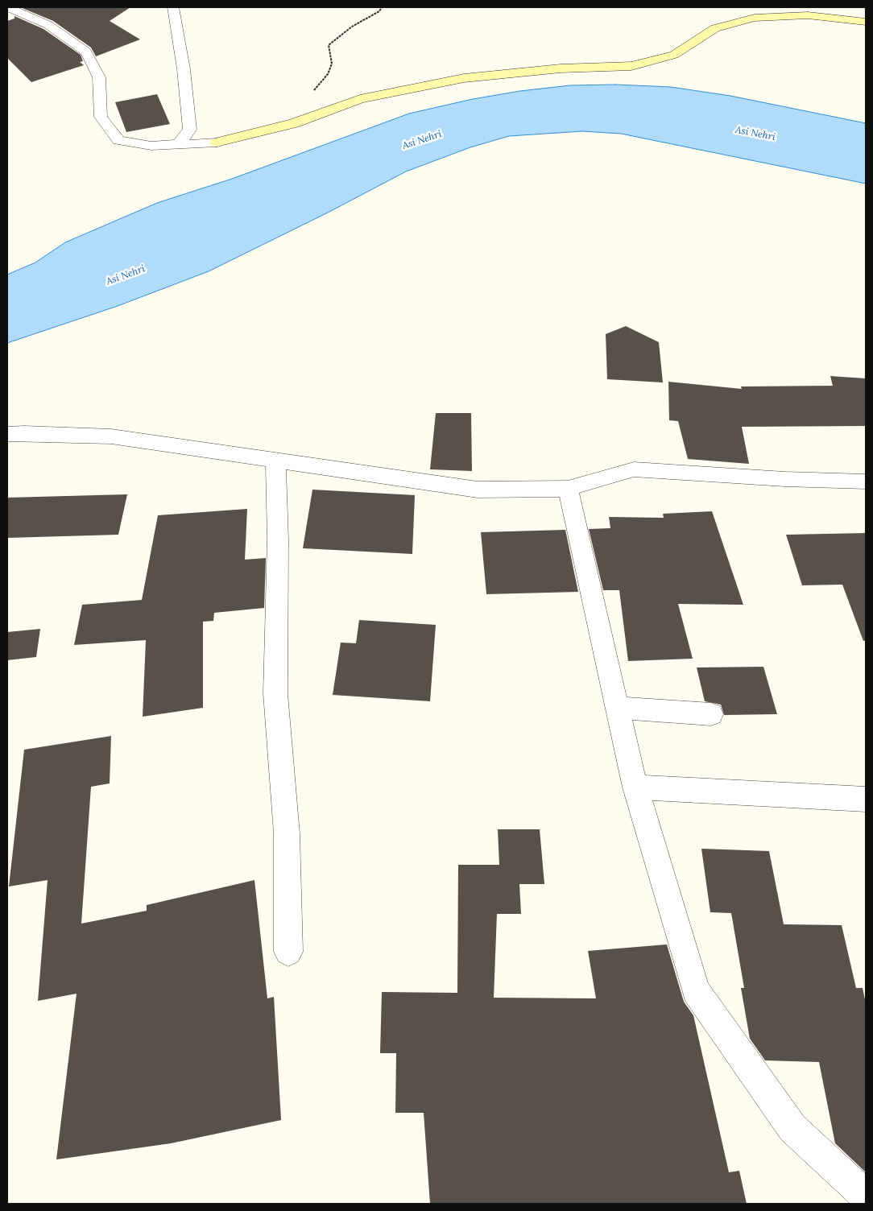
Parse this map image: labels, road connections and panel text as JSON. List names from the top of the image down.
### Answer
{
  "water": ["Asi Nehri"]
}
